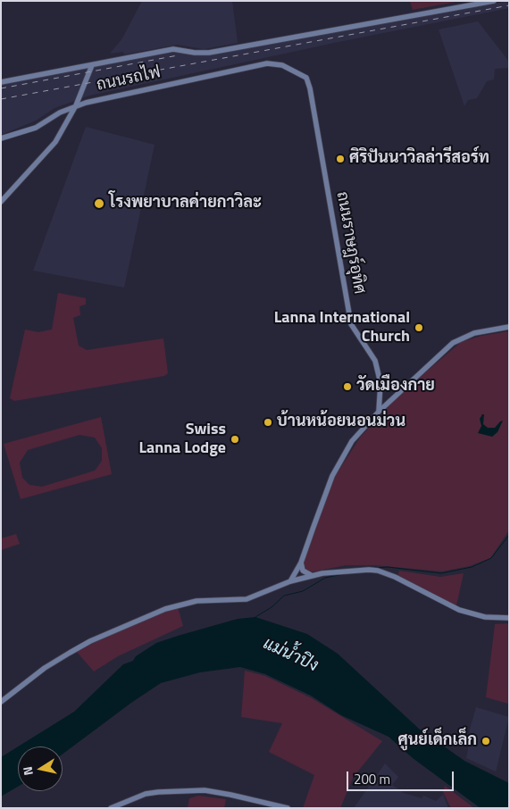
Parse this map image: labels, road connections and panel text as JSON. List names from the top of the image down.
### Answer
{
  "streets": {
    "street": ["ถนนรถไฟ", "ถนนราษฎร์อุทิศ"]
  },
  "crossings": [
    ["ถนนรถไฟ", "ถนนราษฎร์อุทิศ"]
  ],
  "water": ["แม่น้ำปิง"],
  "places": [
    "ศิริปันนาวิลล่ารีสอร์ท",
    "โรงพยาบาลค่ายกาวิละ",
    "Lanna International Church",
    "วัดเมืองกาย",
    "บ้านหน้อยนอนม่วน",
    "Swiss Lanna Lodge",
    "ศูนย์เด็กเล็ก"
  ],
  "scale_bar": "200 m",
  "north": "left"
}
